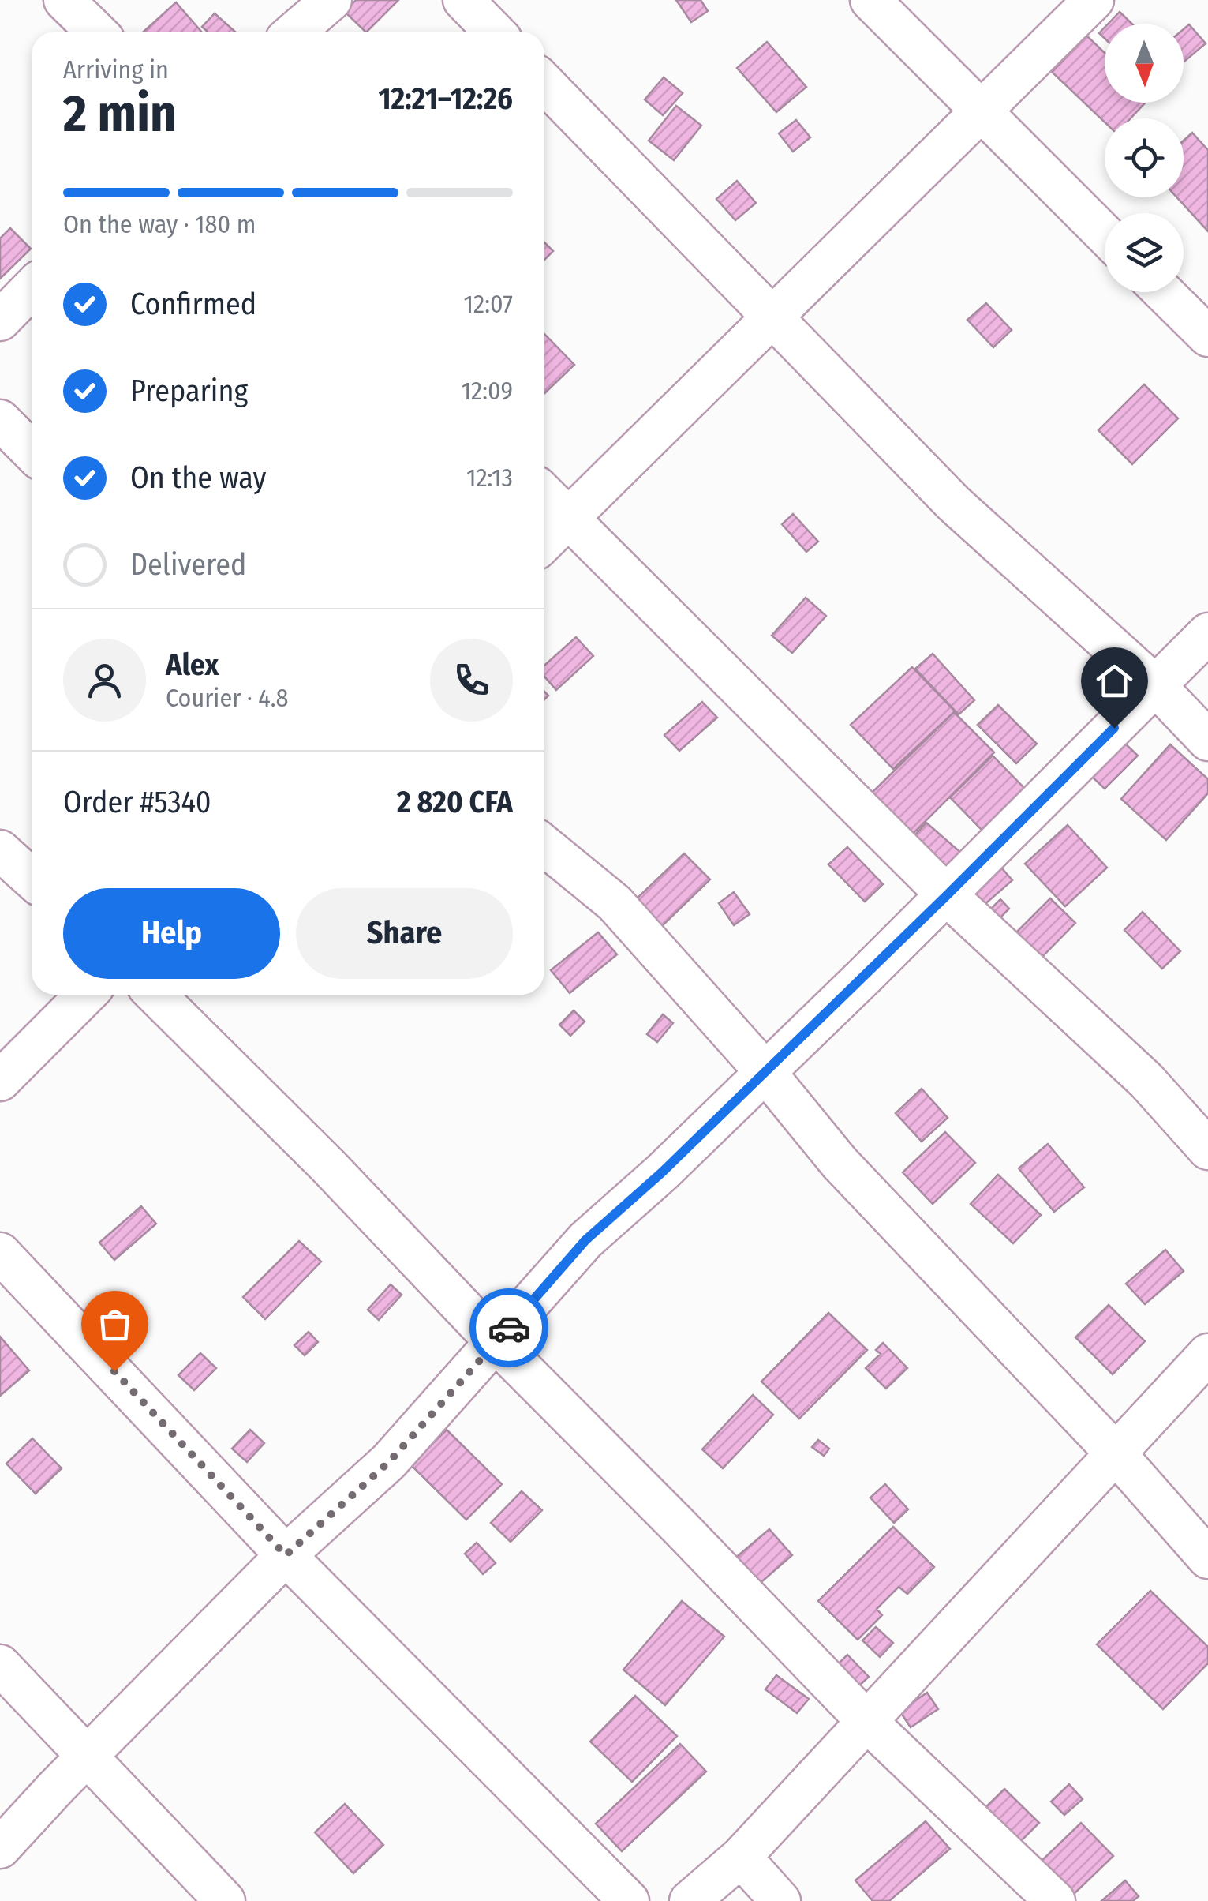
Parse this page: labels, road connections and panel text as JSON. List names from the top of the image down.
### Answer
{
  "north": "bottom",
  "page": {
    "heading": ["2 min", "Arriving in", "12:21–12:26"],
    "panel": [
      "Alex",
      "Courier · 4.8",
      "Order #5340",
      "2 820 CFA"
    ],
    "bar": "On the way · 180 m",
    "list": [
      ["Confirmed", "12:07"],
      ["Preparing", "12:09"],
      ["On the way", "12:13"],
      "Delivered"
    ],
    "buttons": ["Help", "Share"]
  }
}
